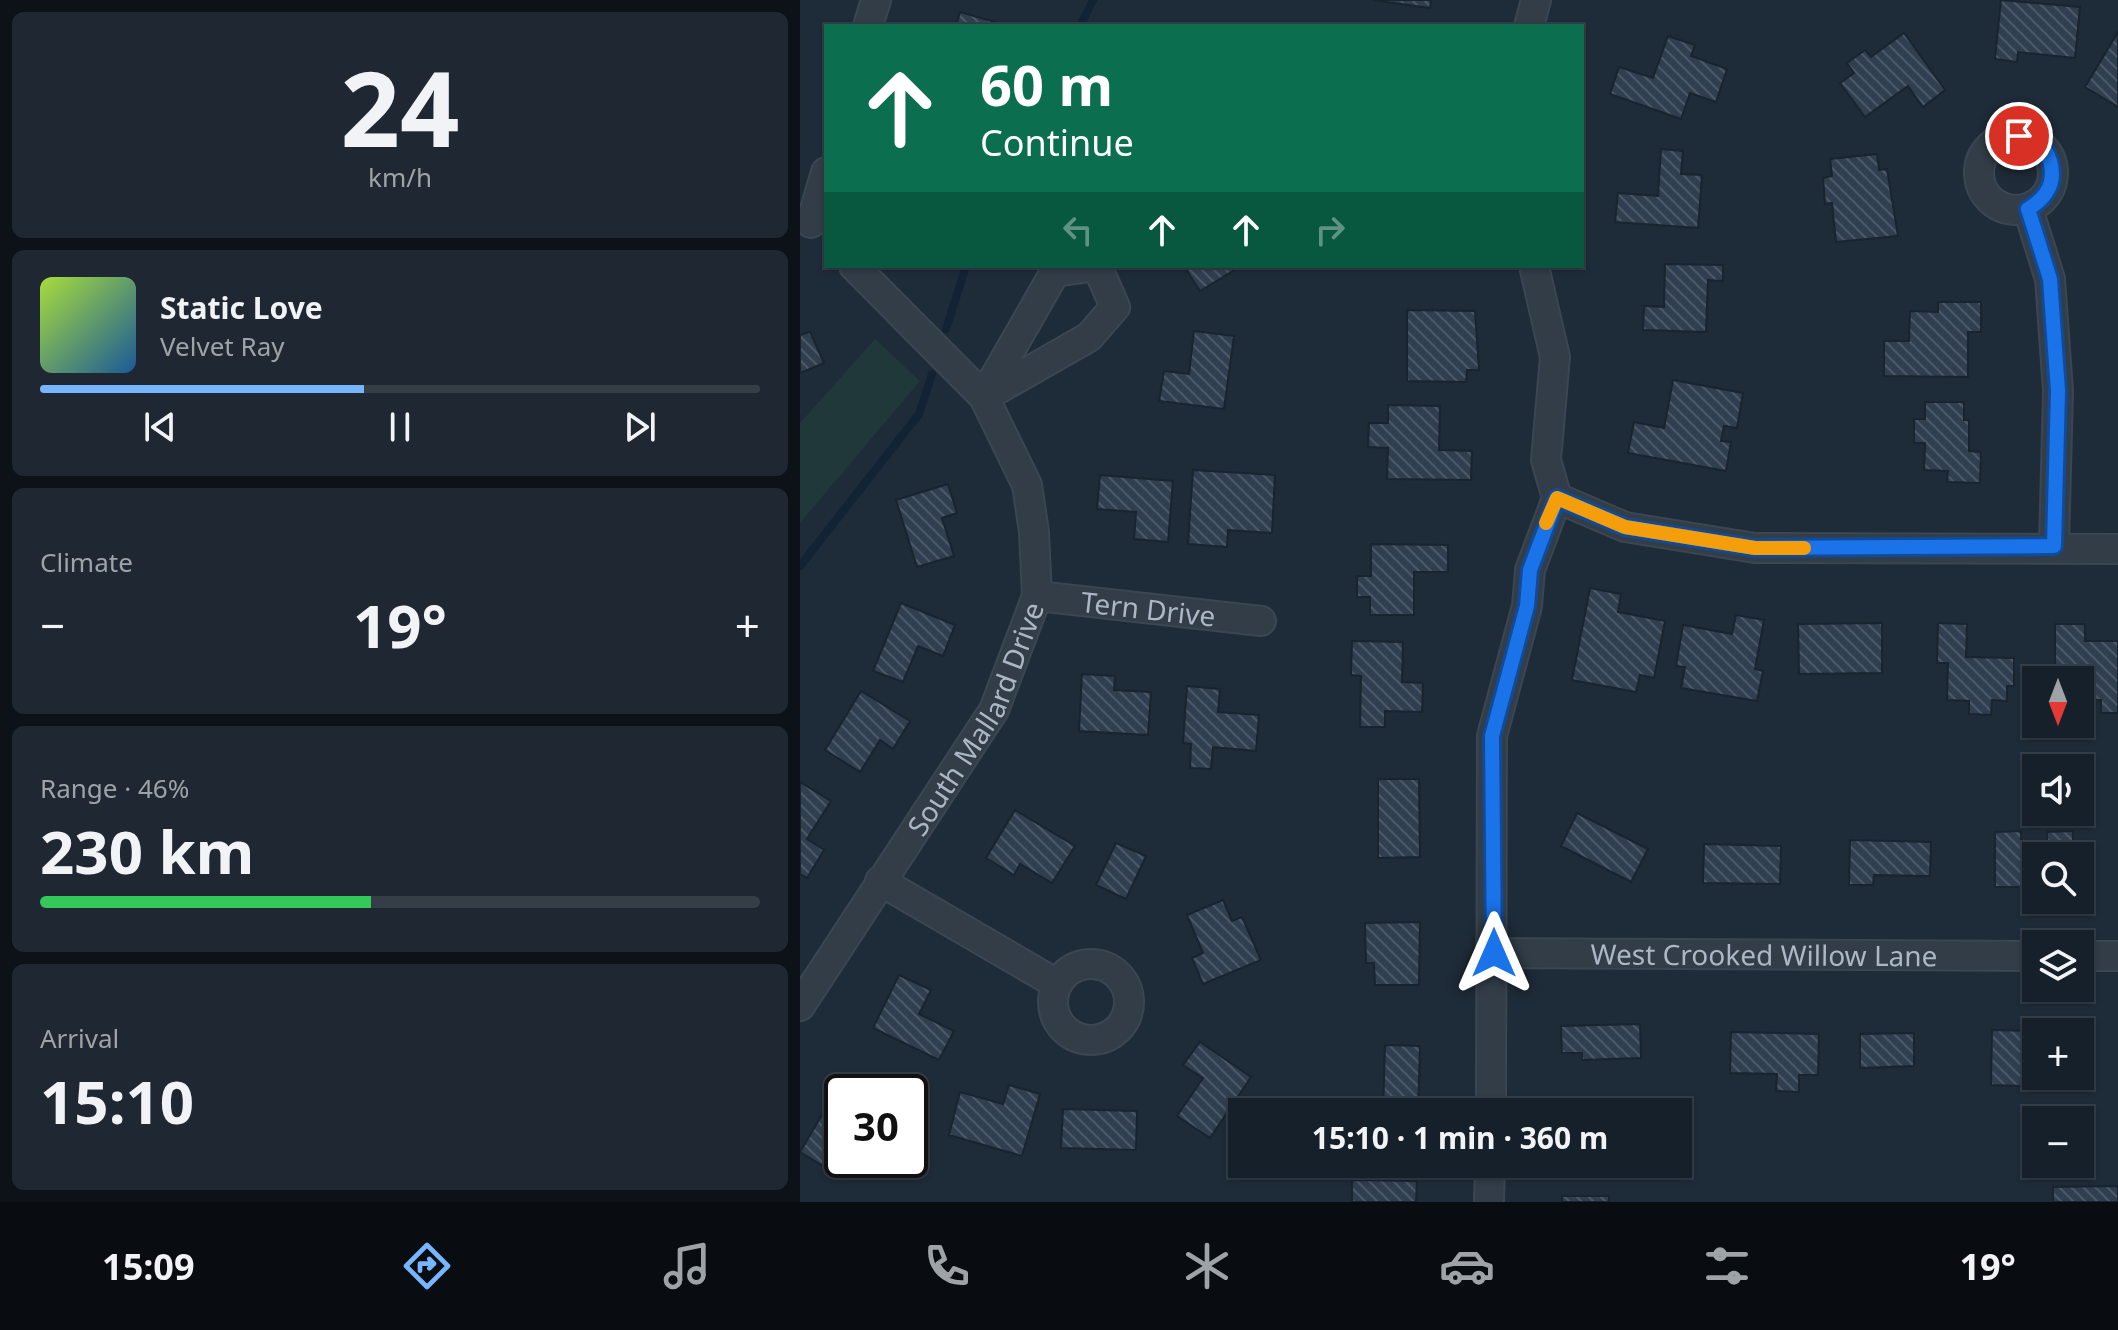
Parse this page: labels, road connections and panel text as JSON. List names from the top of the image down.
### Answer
{
  "streets": {
    "street": ["Tern Drive", "South Mallard Drive", "West Crooked Willow Lane"]
  },
  "crossings": [
    ["Tern Drive", "South Mallard Drive"]
  ],
  "north": "bottom",
  "page": {
    "tile": [
      ["24", "km/h"],
      "Climate",
      ["Range · 46%", "230 km"],
      ["Arrival", "15:10"]
    ],
    "turn": ["60 m", "Continue"],
    "song": ["Static Love", "Velvet Ray"],
    "heat": ["−", "19°", "+"],
    "map_buttons": ["+", "−"],
    "limit": "30",
    "trip": "15:10 · 1 min · 360 m",
    "tabs": ["15:09", "19°"]
  }
}
